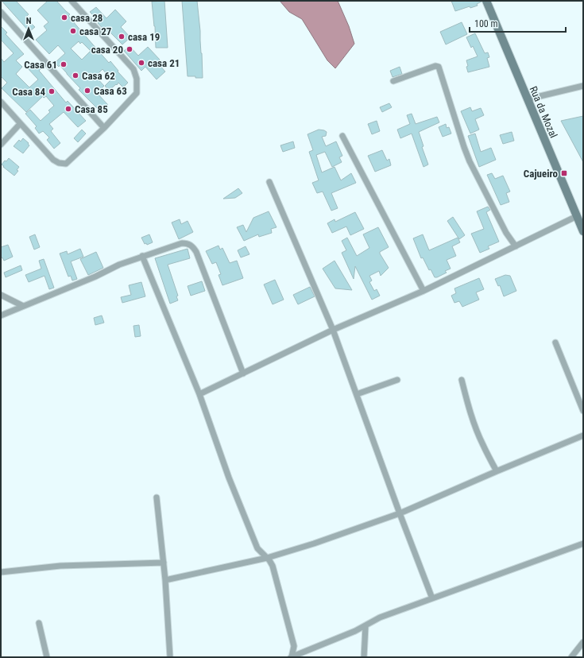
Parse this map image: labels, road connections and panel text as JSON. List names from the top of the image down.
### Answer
{
  "streets": {
    "main road": ["Rua da Mozal"]
  },
  "places": {
    "other": [
      "casa 28",
      "casa 27",
      "casa 19",
      "casa 20",
      "casa 21",
      "Casa 61",
      "Casa 62",
      "Casa 63",
      "Casa 84",
      "Casa 85"
    ],
    "transit": ["Cajueiro"]
  },
  "scale_bar": "100 m",
  "north": "top"
}
